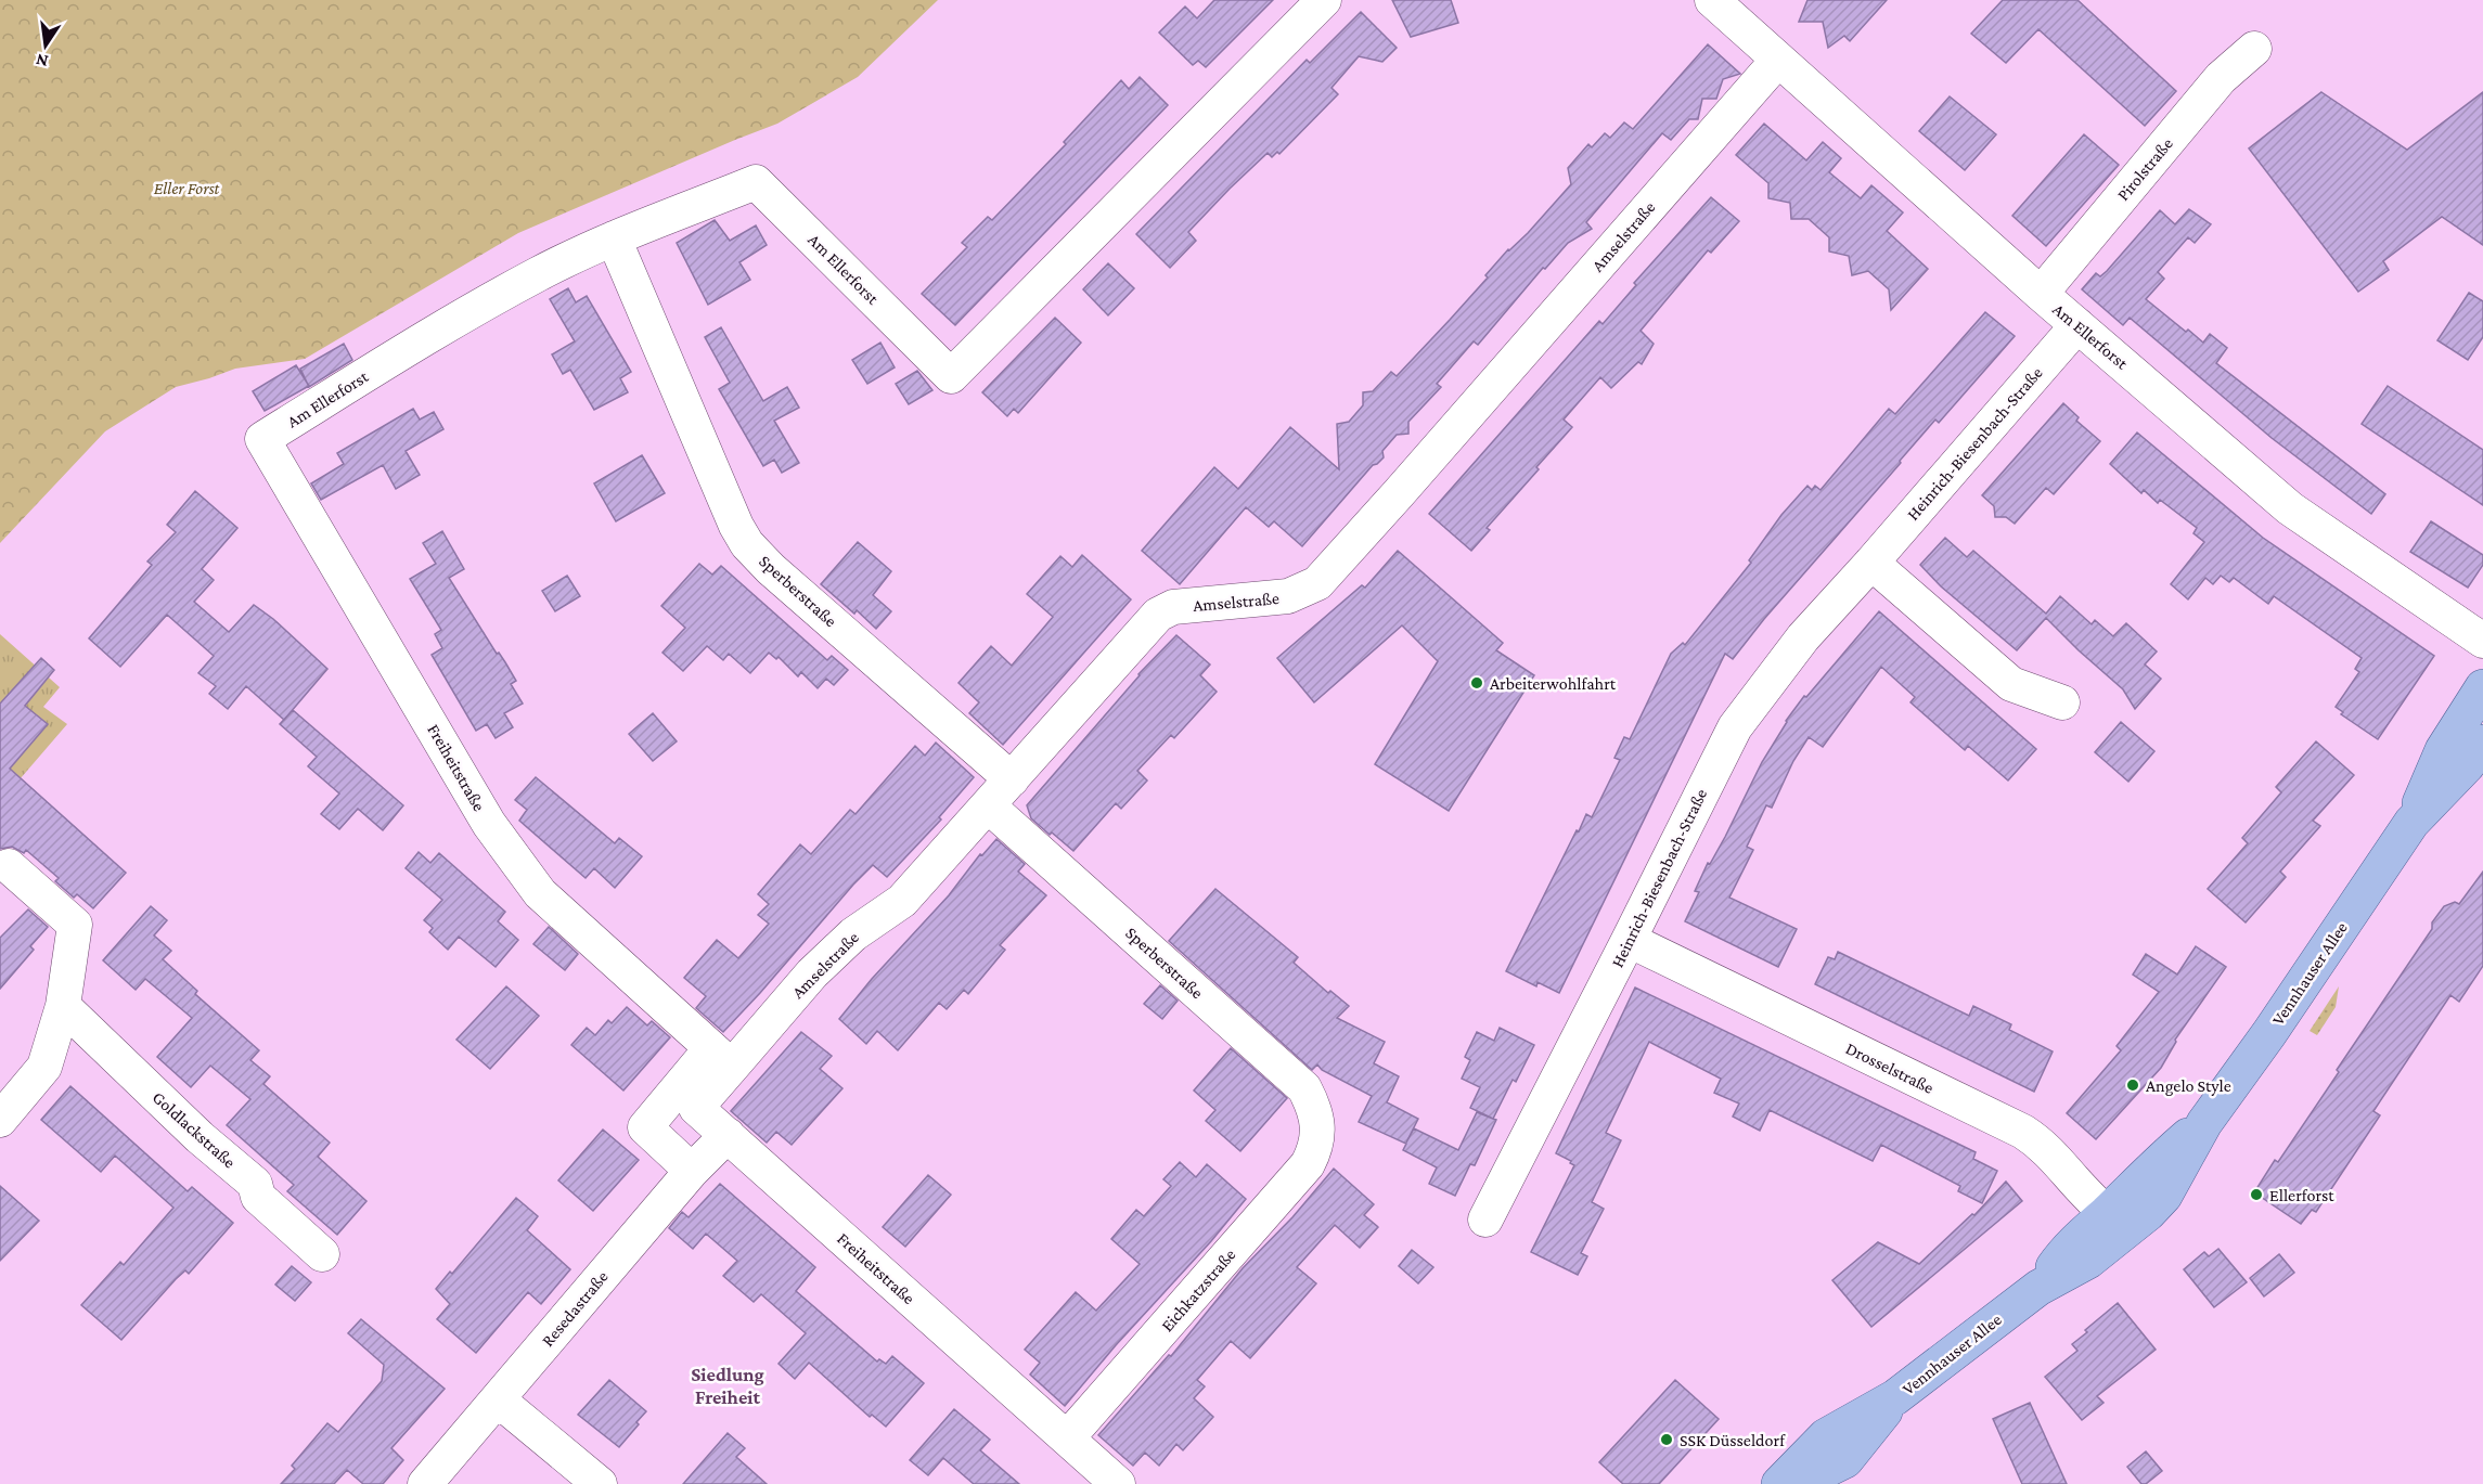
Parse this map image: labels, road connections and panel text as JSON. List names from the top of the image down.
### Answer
{
  "streets": {
    "main road": ["Vennhauser Allee"],
    "street": [
      "Pirolstraße",
      "Amselstraße",
      "Am Ellerforst",
      "Heinrich-Biesenbach-Straße",
      "Sperberstraße",
      "Freiheitstraße",
      "Drosselstraße",
      "Goldlackstraße",
      "Eichkatzstraße",
      "Resedastraße"
    ]
  },
  "crossings": [
    ["Pirolstraße", "Am Ellerforst"],
    ["Amselstraße", "Am Ellerforst"],
    ["Amselstraße", "Sperberstraße"],
    ["Amselstraße", "Freiheitstraße"],
    ["Am Ellerforst", "Heinrich-Biesenbach-Straße"],
    ["Am Ellerforst", "Sperberstraße"],
    ["Am Ellerforst", "Freiheitstraße"],
    ["Heinrich-Biesenbach-Straße", "Drosselstraße"],
    ["Sperberstraße", "Eichkatzstraße"],
    ["Freiheitstraße", "Eichkatzstraße"],
    ["Freiheitstraße", "Resedastraße"],
    ["Vennhauser Allee", "Drosselstraße"]
  ],
  "districts": ["Siedlung Freiheit"],
  "parks": ["Eller Forst"],
  "places": [
    "Arbeiterwohlfahrt",
    "Angelo Style",
    "Ellerforst",
    "SSK Düsseldorf"
  ],
  "north": "bottom"
}
